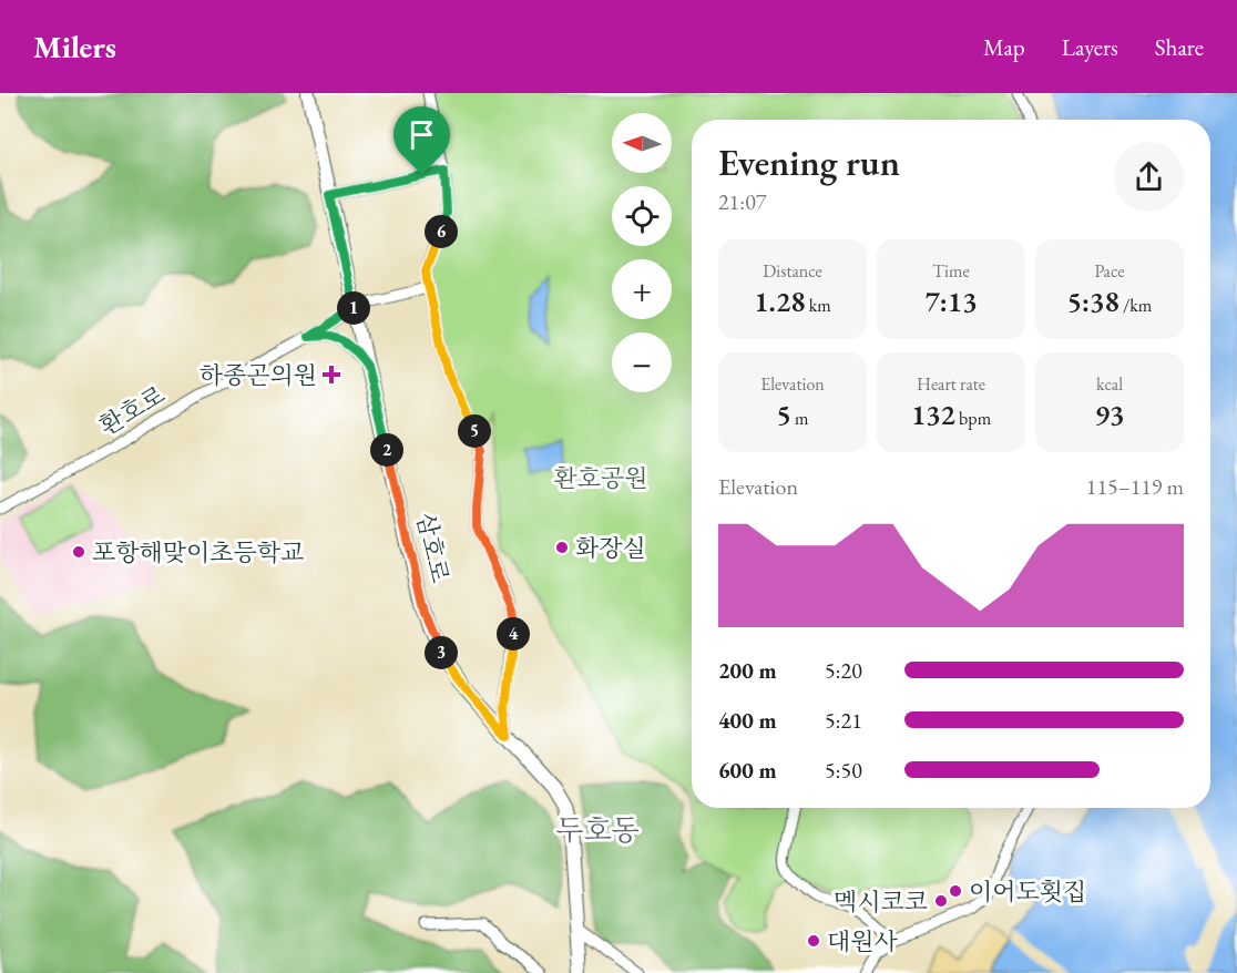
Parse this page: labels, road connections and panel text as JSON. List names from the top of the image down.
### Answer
{
  "streets": {
    "main road": ["삼호로"],
    "street": ["환호로"]
  },
  "crossings": [
    ["환호로", "삼호로"]
  ],
  "districts": ["두호동"],
  "parks": ["환호공원"],
  "places": {
    "health": ["하종곤의원"],
    "other": [
      "화장실",
      "포항해맞이초등학교",
      "이어도횟집",
      "멕시코코",
      "대원사"
    ]
  },
  "north": "left",
  "page": {
    "header": "Milers",
    "nav": ["Map", "Layers", "Share"],
    "map_buttons": ["+", "−"],
    "heading": ["Evening run", "21:07"],
    "pins": [
      "6",
      "1",
      "5",
      "2",
      "4",
      "3"
    ],
    "stats": [
      ["Distance", "1.28 km"],
      ["Time", "7:13"],
      ["Pace", "5:38 /km"],
      ["Elevation", "5 m"],
      ["Heart rate", "132 bpm"],
      ["kcal", "93"]
    ],
    "chart": ["Elevation", "115–119 m"],
    "list": [
      {
        "name": "200 m",
        "note": "5:20"
      },
      {
        "name": "400 m",
        "note": "5:21"
      },
      {
        "name": "600 m",
        "note": "5:50"
      }
    ]
  }
}
